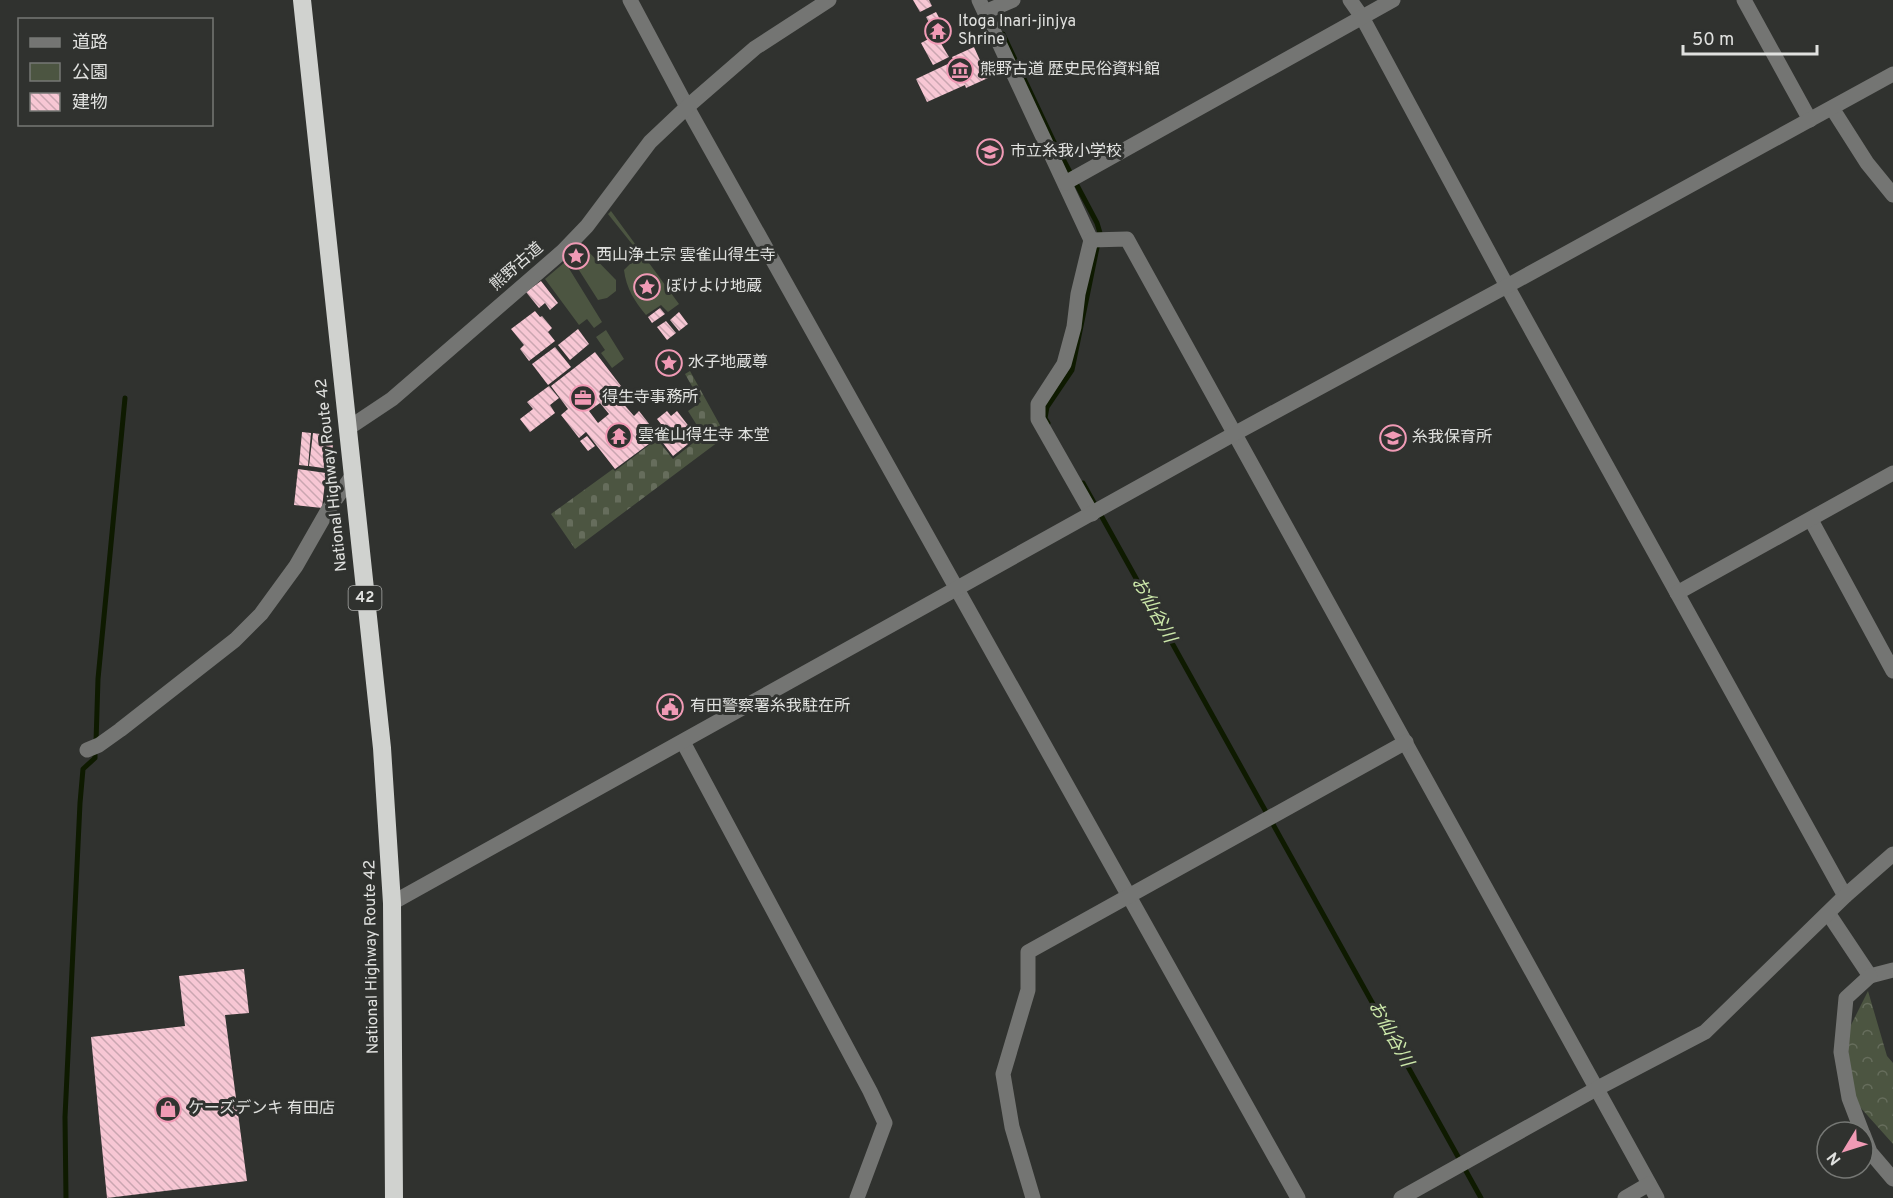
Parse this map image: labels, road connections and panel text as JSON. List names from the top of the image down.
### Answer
{
  "streets": {
    "highway": ["National Highway Route 42", "42"],
    "street": ["熊野古道"]
  },
  "crossings": [
    ["熊野古道", "National Highway Route 42"]
  ],
  "water": ["お仙谷川"],
  "places": {
    "temple": ["Itoga Inari-jinjya Shrine", "雲雀山得生寺 本堂"],
    "museum": ["熊野古道 歴史民俗資料館"],
    "school or university": ["市立糸我小学校", "糸我保育所"],
    "place": ["西山浄土宗 雲雀山得生寺", "ぼけよけ地蔵", "水子地蔵尊"],
    "office": ["得生寺事務所"],
    "public building": ["有田警察署糸我駐在所"],
    "shop": ["ケーズデンキ 有田店"]
  },
  "legend": ["道路", "公園", "建物"],
  "scale_bar": "50 m",
  "north": "bottom left"
}
